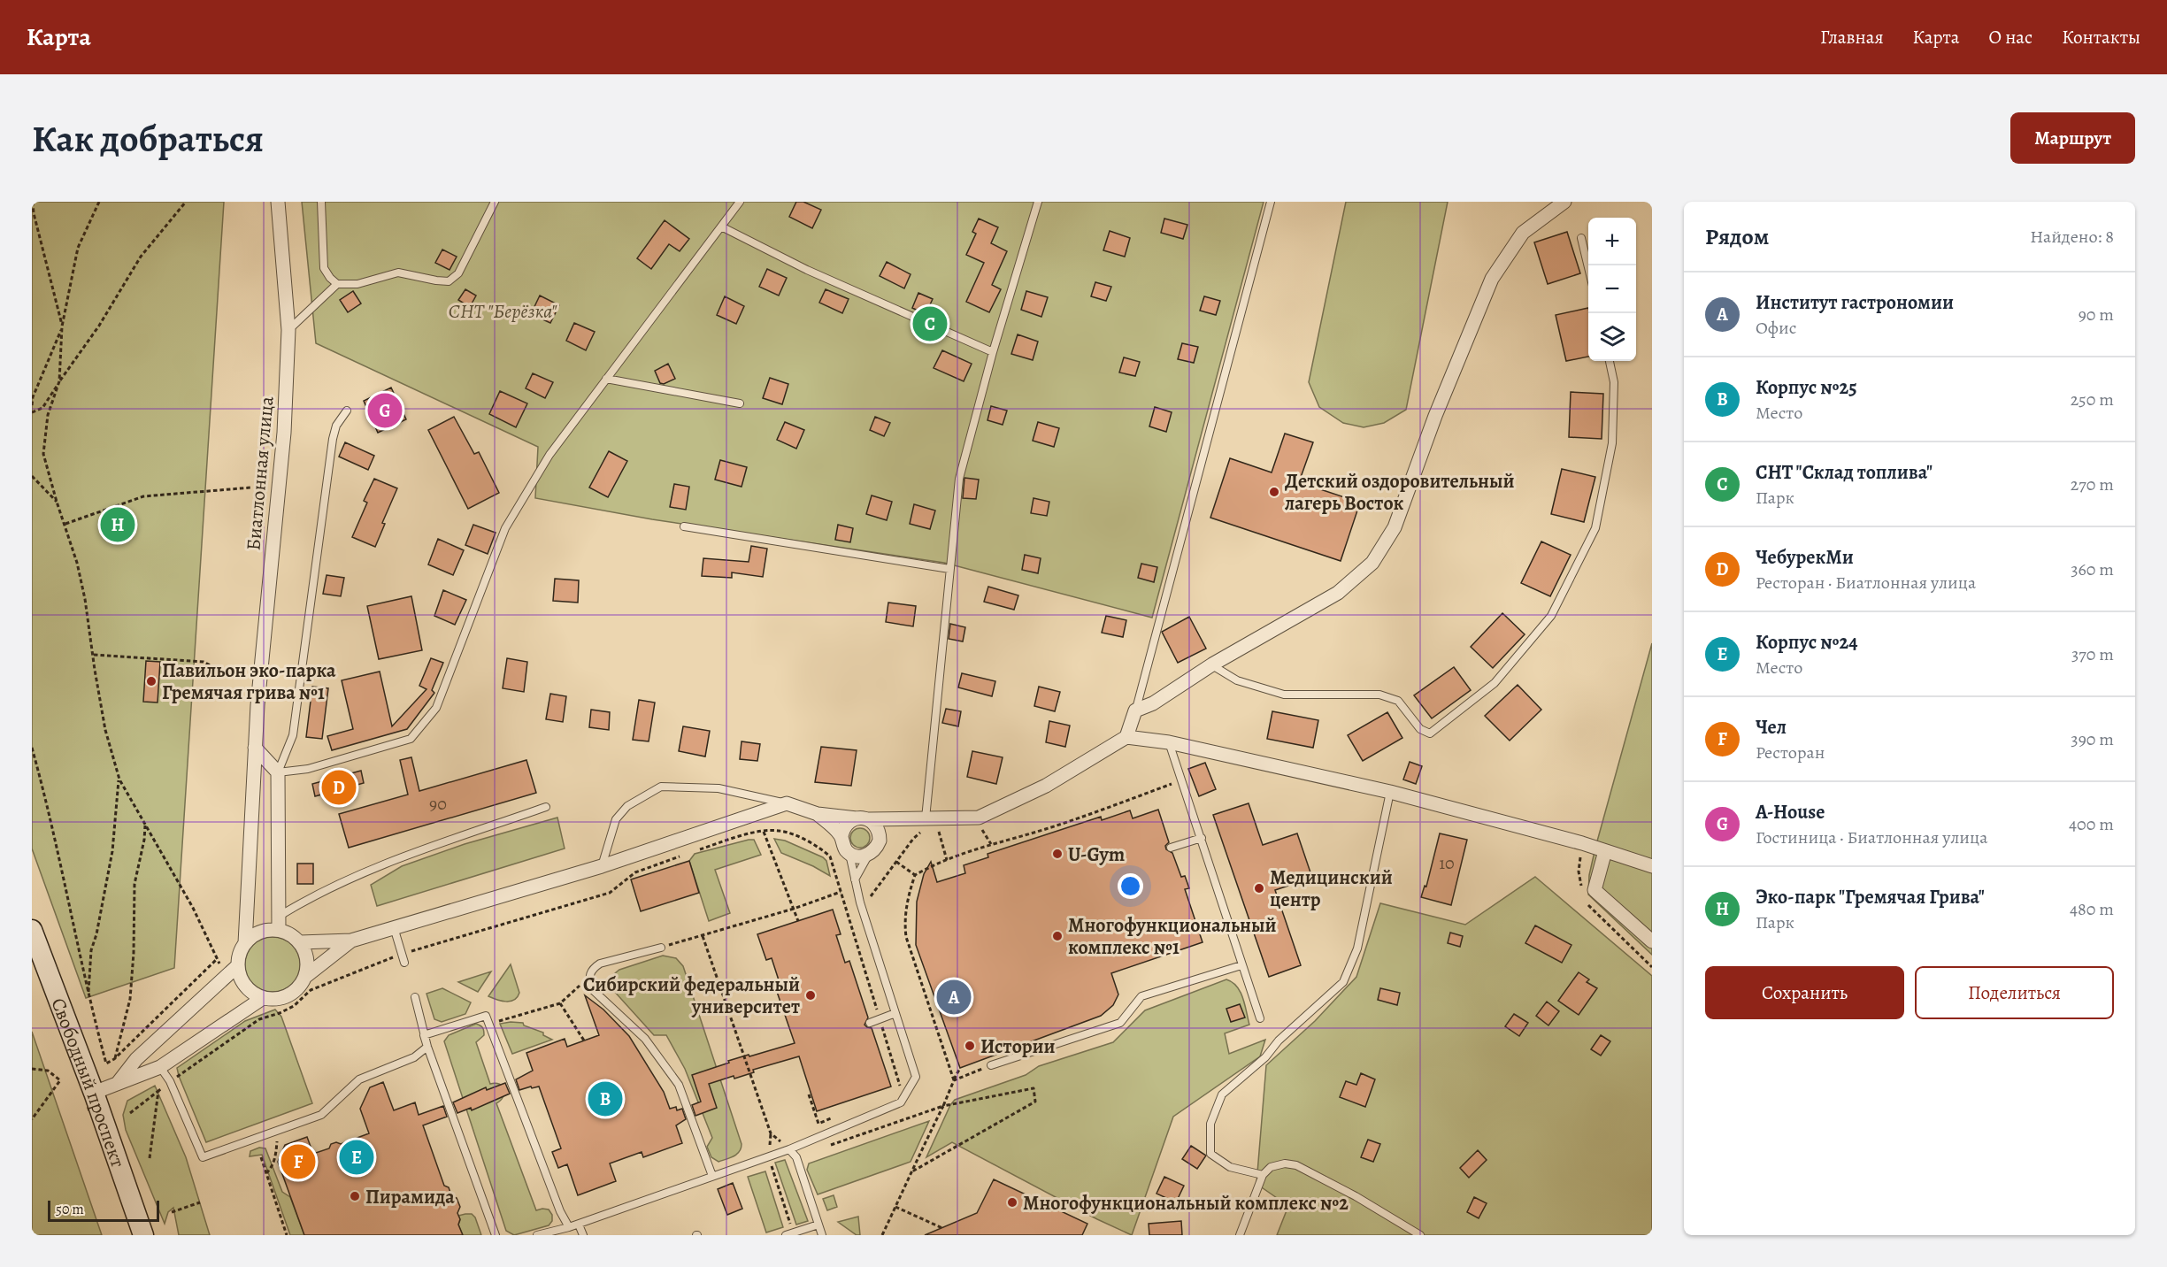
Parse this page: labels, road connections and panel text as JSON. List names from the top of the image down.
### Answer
{
  "streets": {
    "main road": ["Свободный проспект"],
    "street": ["Биатлонная улица"]
  },
  "parks": ["СНТ \"Берёзка\""],
  "places": [
    "Детский оздоровительный лагерь Восток",
    "Павильон эко-парка Гремячая грива №1",
    "U-Gym",
    "Медицинский центр",
    "Многофункциональный комплекс №1",
    "Сибирский федеральный университет",
    "Истории",
    "Пирамида",
    "Многофункциональный комплекс №2"
  ],
  "house_numbers": ["90", "10"],
  "scale_bar": "50 m",
  "page": {
    "header": "Карта",
    "nav": [
      "Главная",
      "Карта",
      "О нас",
      "Контакты"
    ],
    "buttons": [
      "Маршрут",
      ["Сохранить", "Поделиться"]
    ],
    "title": "Как добраться",
    "heading": ["Рядом", "Найдено: 8"],
    "map_buttons": ["+", "−"],
    "list": [
      {
        "mark": "A",
        "name": "Институт гастрономии",
        "note": "Офис",
        "value": "90 m"
      },
      {
        "mark": "B",
        "name": "Корпус №25",
        "note": "Место",
        "value": "250 m"
      },
      {
        "mark": "C",
        "name": "СНТ \"Склад топлива\"",
        "note": "Парк",
        "value": "270 m"
      },
      {
        "mark": "D",
        "name": "ЧебурекМи",
        "note": "Ресторан · Биатлонная улица",
        "value": "360 m"
      },
      {
        "mark": "E",
        "name": "Корпус №24",
        "note": "Место",
        "value": "370 m"
      },
      {
        "mark": "F",
        "name": "Чел",
        "note": "Ресторан",
        "value": "390 m"
      },
      {
        "mark": "G",
        "name": "A-House",
        "note": "Гостиница · Биатлонная улица",
        "value": "400 m"
      },
      {
        "mark": "H",
        "name": "Эко-парк \"Гремячая Грива\"",
        "note": "Парк",
        "value": "480 m"
      }
    ],
    "pins": [
      "C",
      "G",
      "H",
      "D",
      "A",
      "B",
      "E",
      "F"
    ],
    "scale": "50 m"
  }
}
